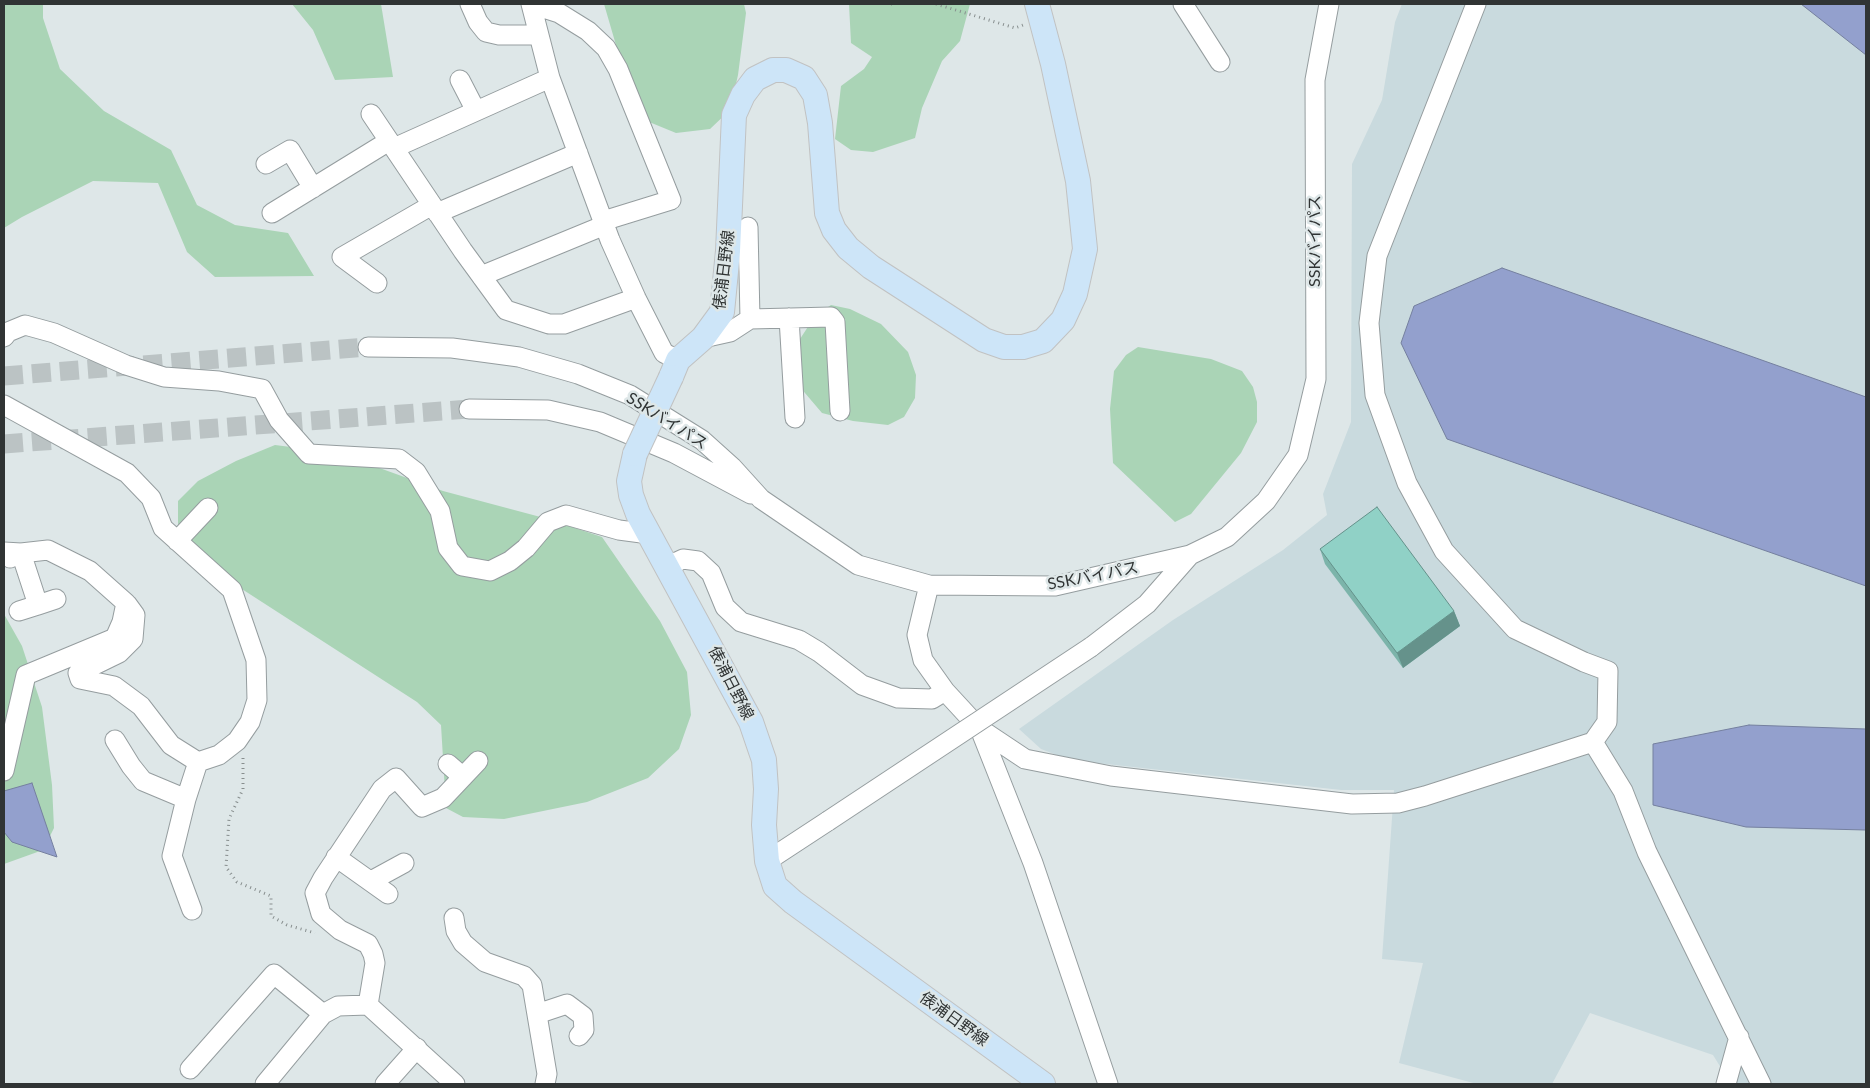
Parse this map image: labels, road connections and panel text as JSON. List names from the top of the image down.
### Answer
{
  "streets": {
    "main road": ["俵浦日野線"],
    "street": ["SSKバイパス"]
  }
}
